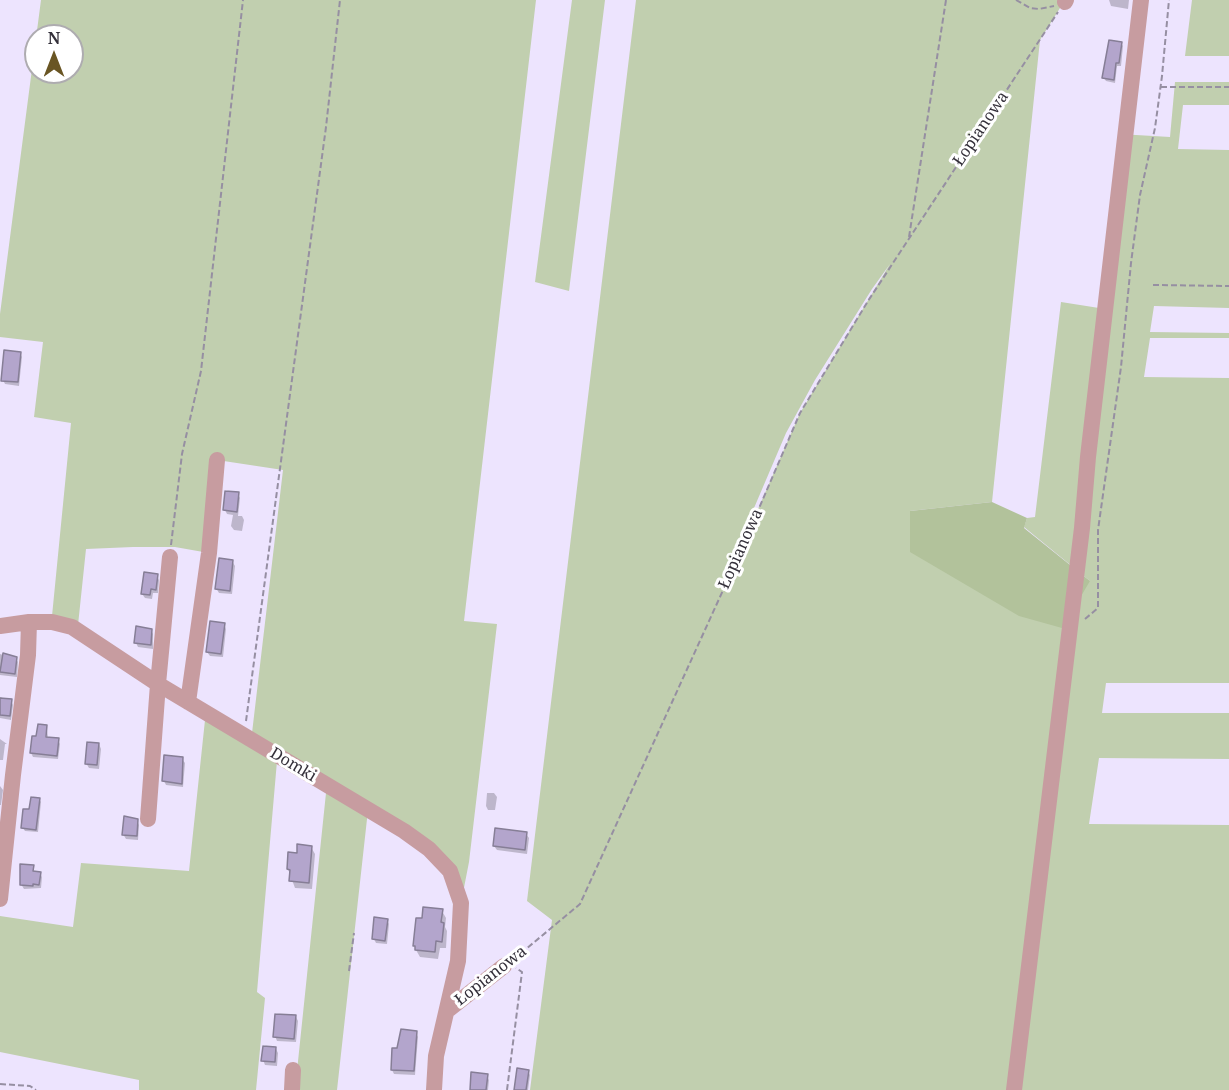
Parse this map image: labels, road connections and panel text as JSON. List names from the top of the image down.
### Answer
{
  "streets": {
    "street": ["Łopianowa", "Domki"]
  },
  "crossings": [
    ["Łopianowa", "Domki"]
  ],
  "north": "top"
}
